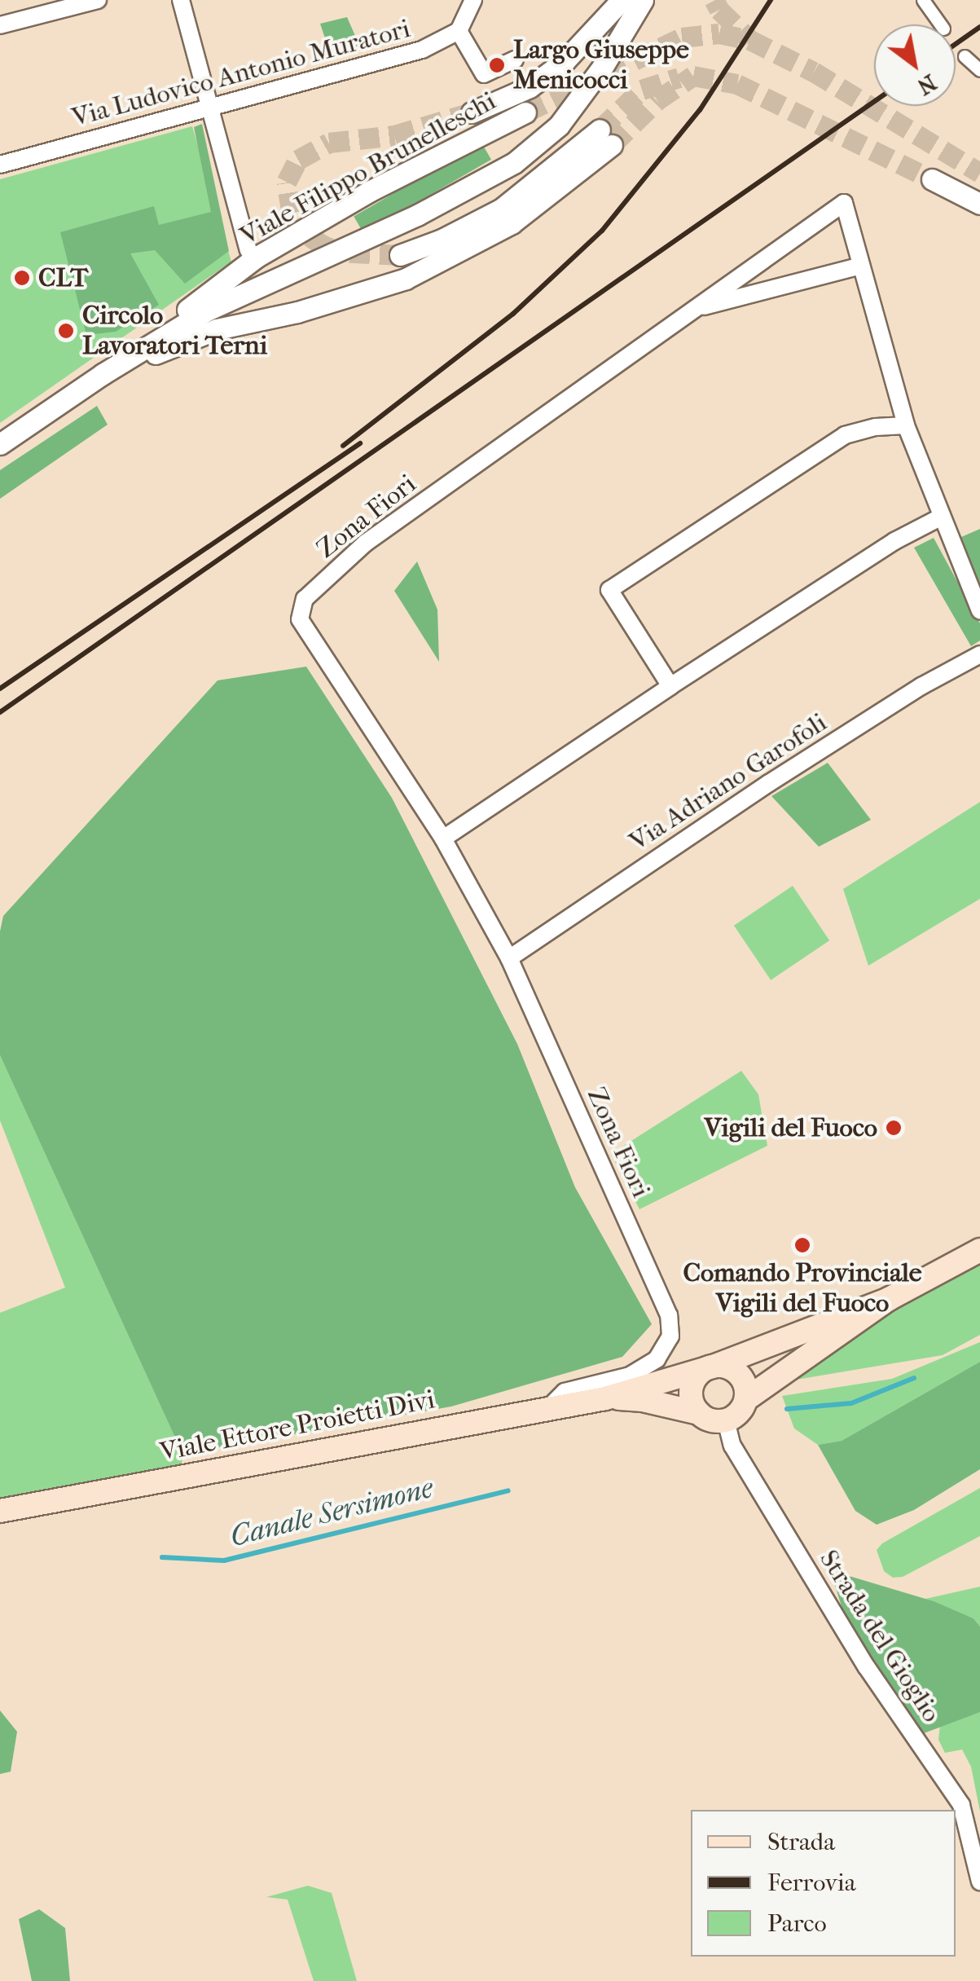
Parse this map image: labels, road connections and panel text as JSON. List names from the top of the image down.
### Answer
{
  "streets": {
    "main road": ["Viale Ettore Proietti Divi"],
    "street": [
      "Via Ludovico Antonio Muratori",
      "Viale Filippo Brunelleschi",
      "Zona Fiori",
      "Via Adriano Garofoli",
      "Strada del Gioglio"
    ]
  },
  "crossings": [
    ["Zona Fiori", "Via Adriano Garofoli"],
    ["Zona Fiori", "Viale Ettore Proietti Divi"],
    ["Viale Ettore Proietti Divi", "Strada del Gioglio"]
  ],
  "water": ["Canale Sersimone"],
  "places": [
    "Largo Giuseppe Menicocci",
    "CLT",
    "Circolo Lavoratori Terni",
    "Vigili del Fuoco",
    "Comando Provinciale Vigili del Fuoco"
  ],
  "legend": ["Strada", "Ferrovia", "Parco"],
  "north": "bottom right"
}
